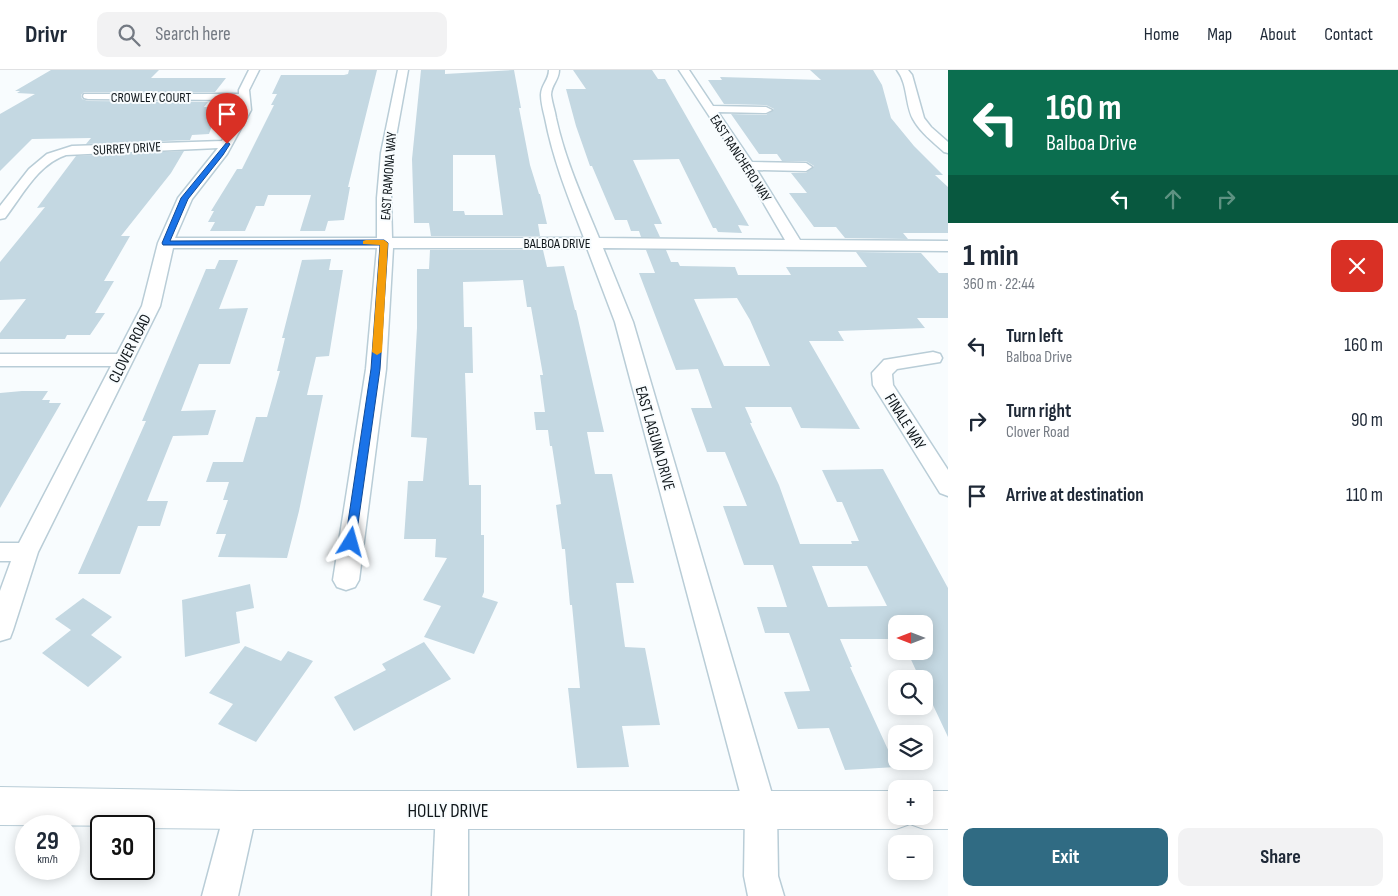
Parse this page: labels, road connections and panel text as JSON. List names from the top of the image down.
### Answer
{
  "streets": {
    "street": [
      "CROWLEY COURT",
      "SURREY DRIVE",
      "EAST RANCHERO WAY",
      "EAST RAMONA WAY",
      "BALBOA DRIVE",
      "CLOVER ROAD",
      "FINALE WAY",
      "EAST LAGUNA DRIVE",
      "HOLLY DRIVE"
    ]
  },
  "crossings": [
    ["CROWLEY COURT", "CLOVER ROAD"],
    ["SURREY DRIVE", "CLOVER ROAD"],
    ["EAST RANCHERO WAY", "BALBOA DRIVE"],
    ["EAST RAMONA WAY", "BALBOA DRIVE"],
    ["BALBOA DRIVE", "CLOVER ROAD"],
    ["BALBOA DRIVE", "EAST LAGUNA DRIVE"],
    ["EAST LAGUNA DRIVE", "HOLLY DRIVE"]
  ],
  "north": "left",
  "page": {
    "header": "Drivr",
    "search": "Search here",
    "nav": [
      "Home",
      "Map",
      "About",
      "Contact"
    ],
    "turn": ["160 m", "Balboa Drive"],
    "heading": ["1 min", "360 m · 22:44"],
    "list": [
      {
        "name": "Turn left",
        "note": "Balboa Drive",
        "value": "160 m"
      },
      {
        "name": "Turn right",
        "note": "Clover Road",
        "value": "90 m"
      },
      {
        "name": "Arrive at destination",
        "value": "110 m"
      }
    ],
    "map_buttons": ["+", "−"],
    "speed": "29 km/h",
    "limit": "30",
    "buttons": ["Exit", "Share"]
  }
}
